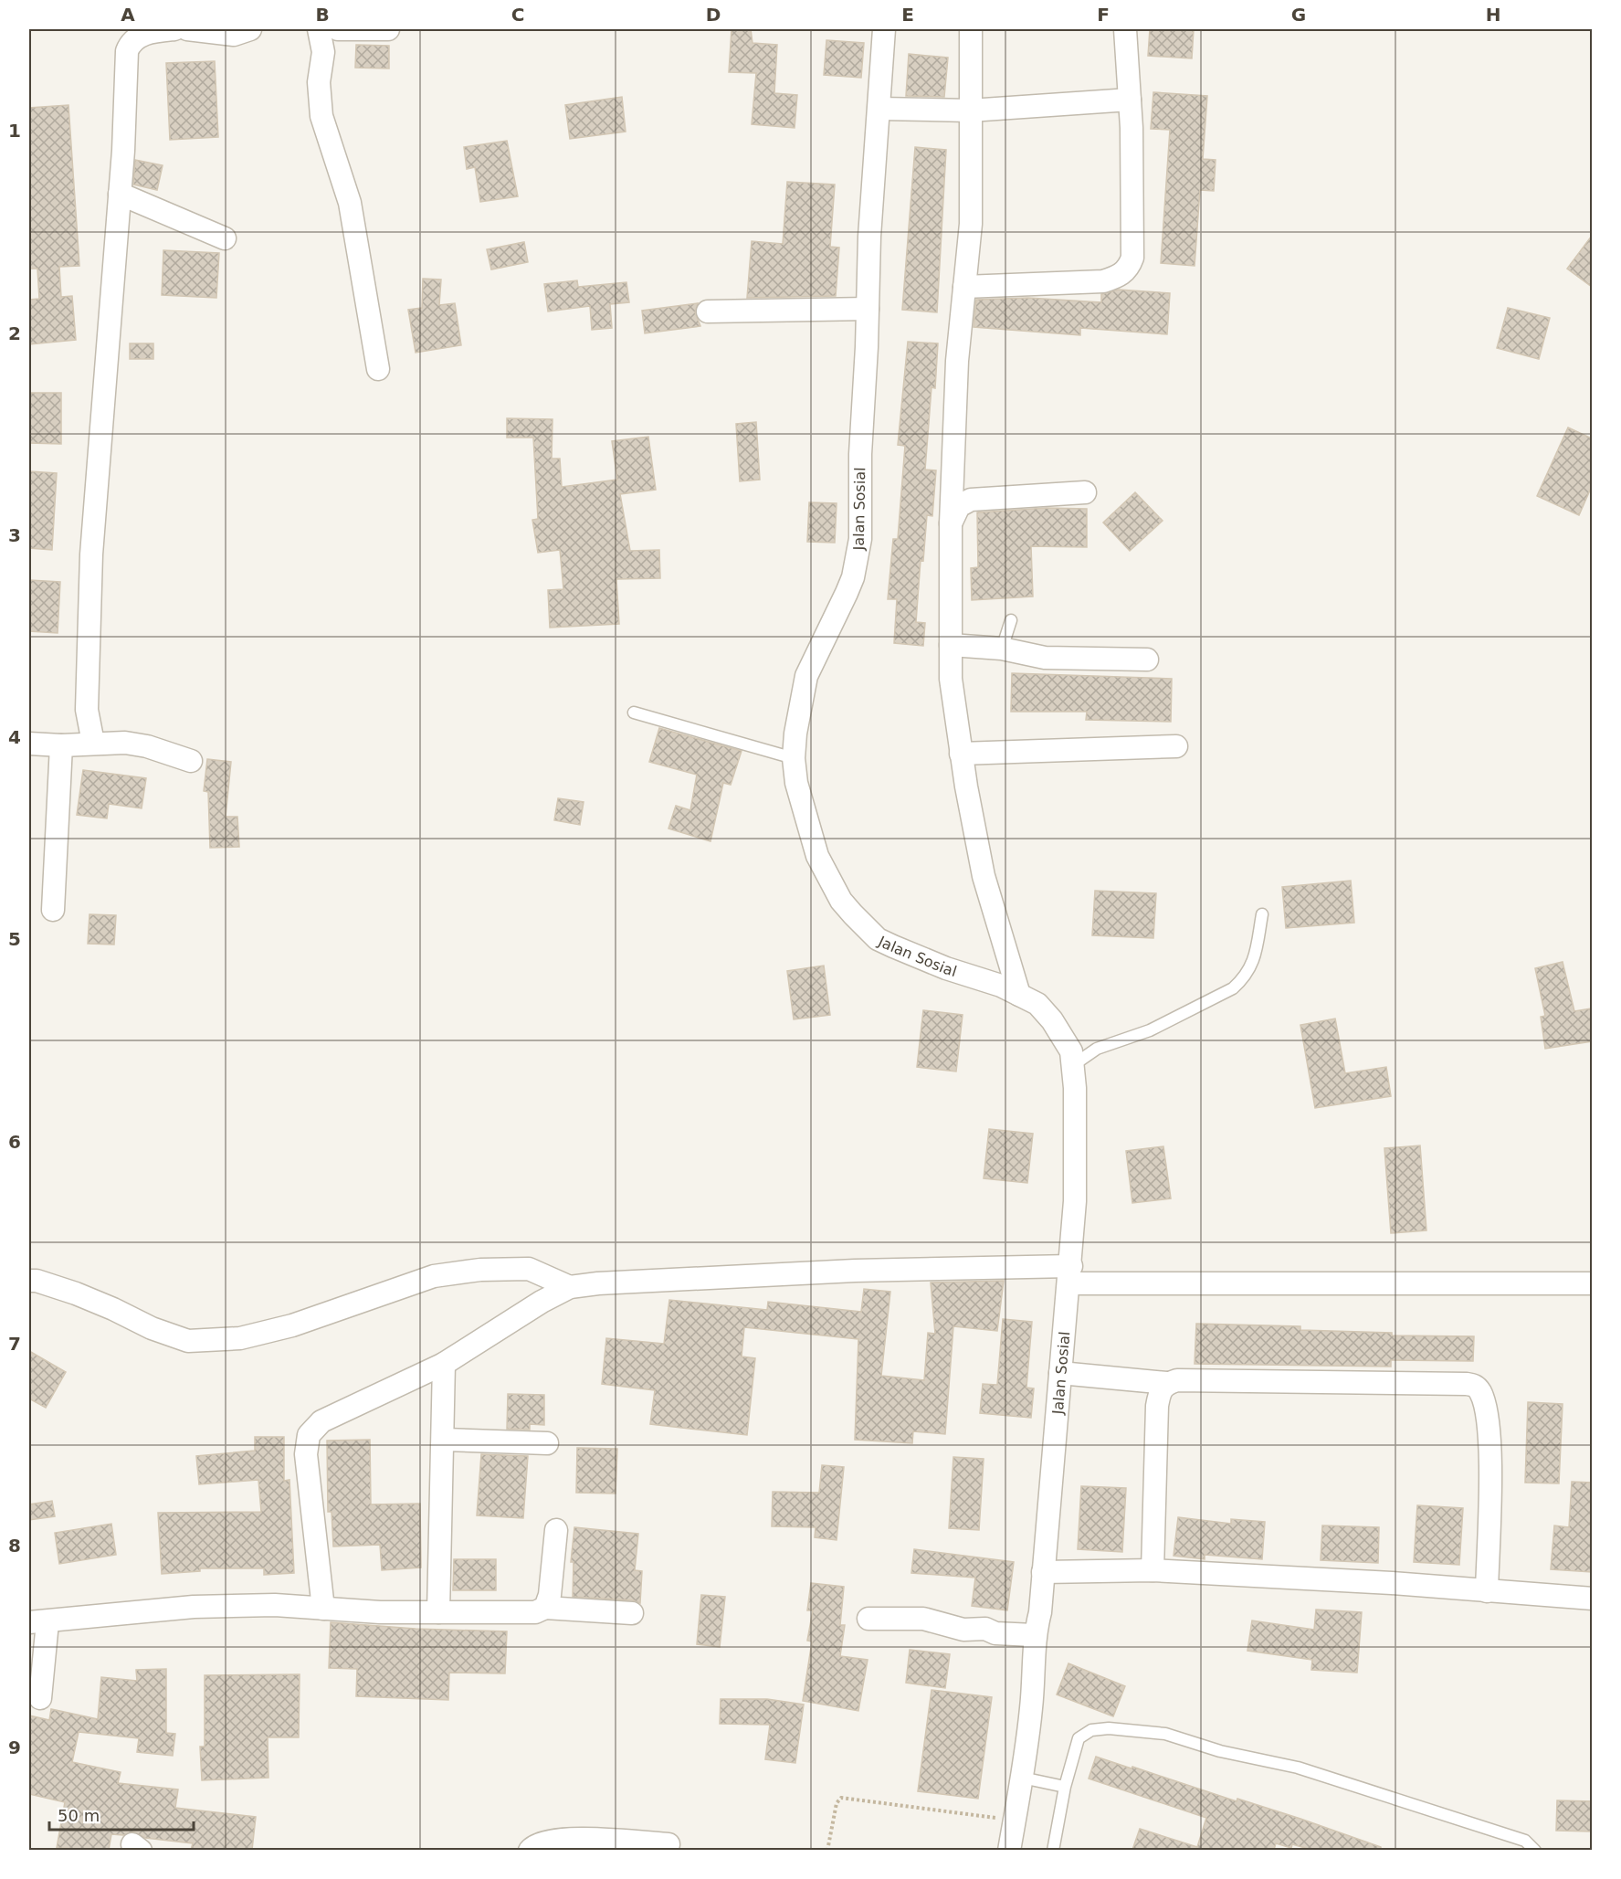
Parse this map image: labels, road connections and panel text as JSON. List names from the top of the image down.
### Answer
{
  "streets": {
    "street": ["Jalan Sosial"]
  },
  "scale_bar": "50 m",
  "grid": {
    "columns": [
      "A",
      "B",
      "C",
      "D",
      "E",
      "F",
      "G",
      "H"
    ],
    "rows": [
      "1",
      "2",
      "3",
      "4",
      "5",
      "6",
      "7",
      "8",
      "9"
    ]
  }
}
